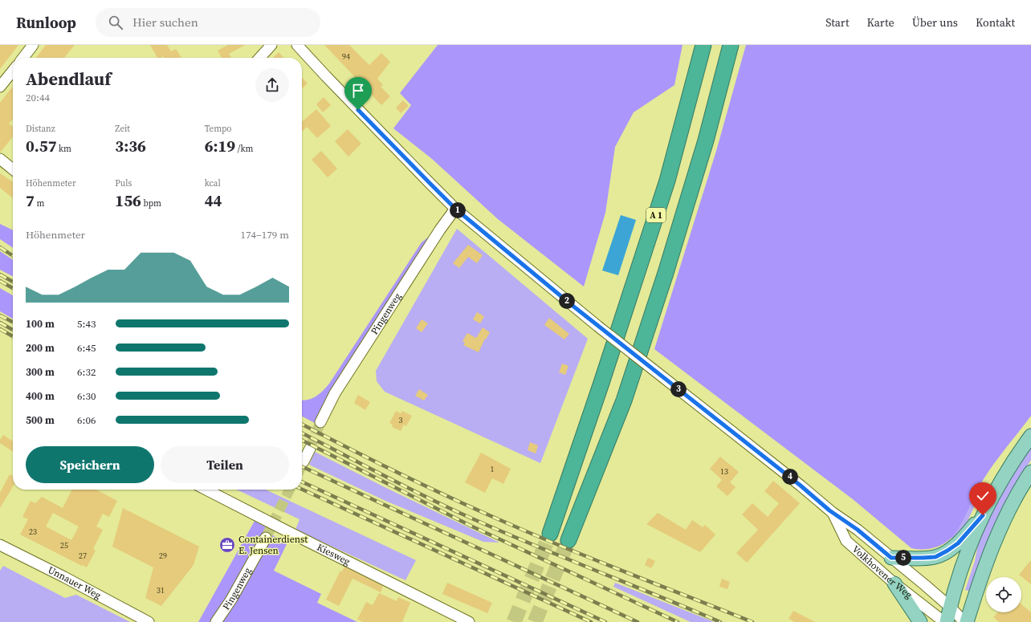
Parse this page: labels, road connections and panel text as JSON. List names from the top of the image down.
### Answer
{
  "streets": {
    "highway": ["A 1"],
    "street": [
      "Pingenweg",
      "Kiesweg",
      "Volkhovener Weg",
      "Unnauer Weg"
    ]
  },
  "crossings": [
    ["Pingenweg", "Volkhovener Weg"]
  ],
  "places": {
    "office": ["Containerdienst E. Jensen"]
  },
  "house_numbers": [
    "94",
    "3",
    "1",
    "13",
    "23",
    "25",
    "27",
    "29",
    "31"
  ],
  "page": {
    "header": "Runloop",
    "search": "Hier suchen",
    "nav": [
      "Start",
      "Karte",
      "Über uns",
      "Kontakt"
    ],
    "heading": ["Abendlauf", "20:44"],
    "stats": [
      ["Distanz", "0.57 km"],
      ["Zeit", "3:36"],
      ["Tempo", "6:19 /km"],
      ["Höhenmeter", "7 m"],
      ["Puls", "156 bpm"],
      ["kcal", "44"]
    ],
    "pins": [
      "1",
      "2",
      "3",
      "4",
      "5"
    ],
    "chart": ["Höhenmeter", "174–179 m"],
    "list": [
      {
        "name": "100 m",
        "note": "5:43"
      },
      {
        "name": "200 m",
        "note": "6:45"
      },
      {
        "name": "300 m",
        "note": "6:32"
      },
      {
        "name": "400 m",
        "note": "6:30"
      },
      {
        "name": "500 m",
        "note": "6:06"
      }
    ],
    "buttons": ["Speichern", "Teilen"]
  }
}
